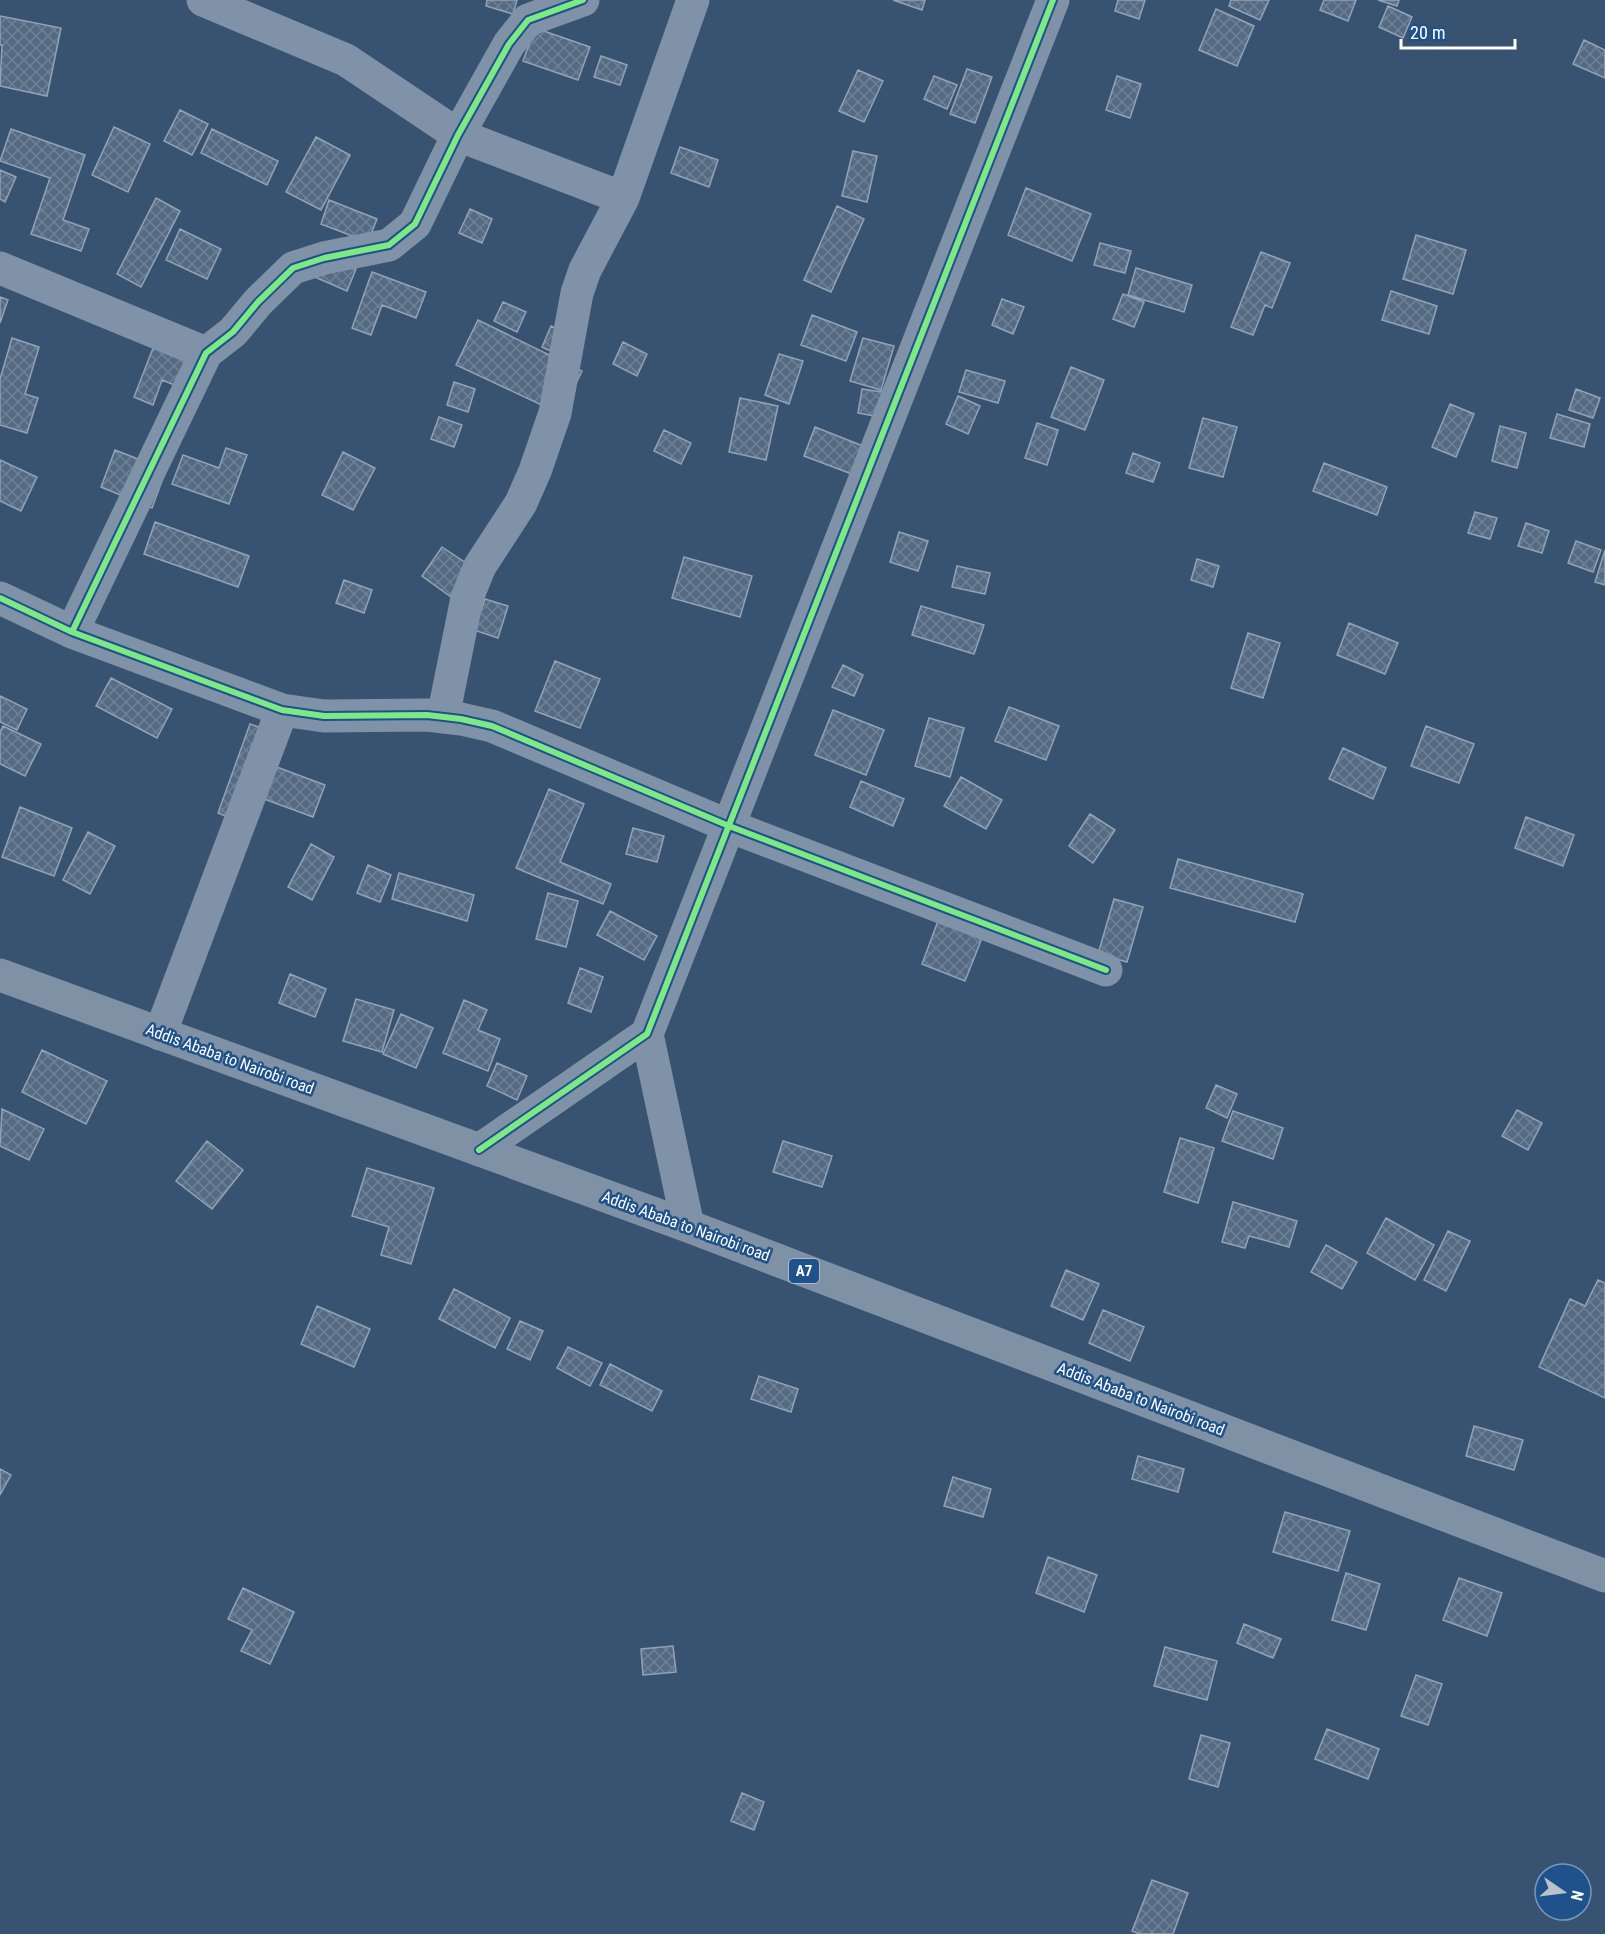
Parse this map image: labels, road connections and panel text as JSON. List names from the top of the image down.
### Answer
{
  "streets": {
    "highway": ["Addis Ababa to Nairobi road", "A7"]
  },
  "scale_bar": "20 m",
  "north": "right"
}
